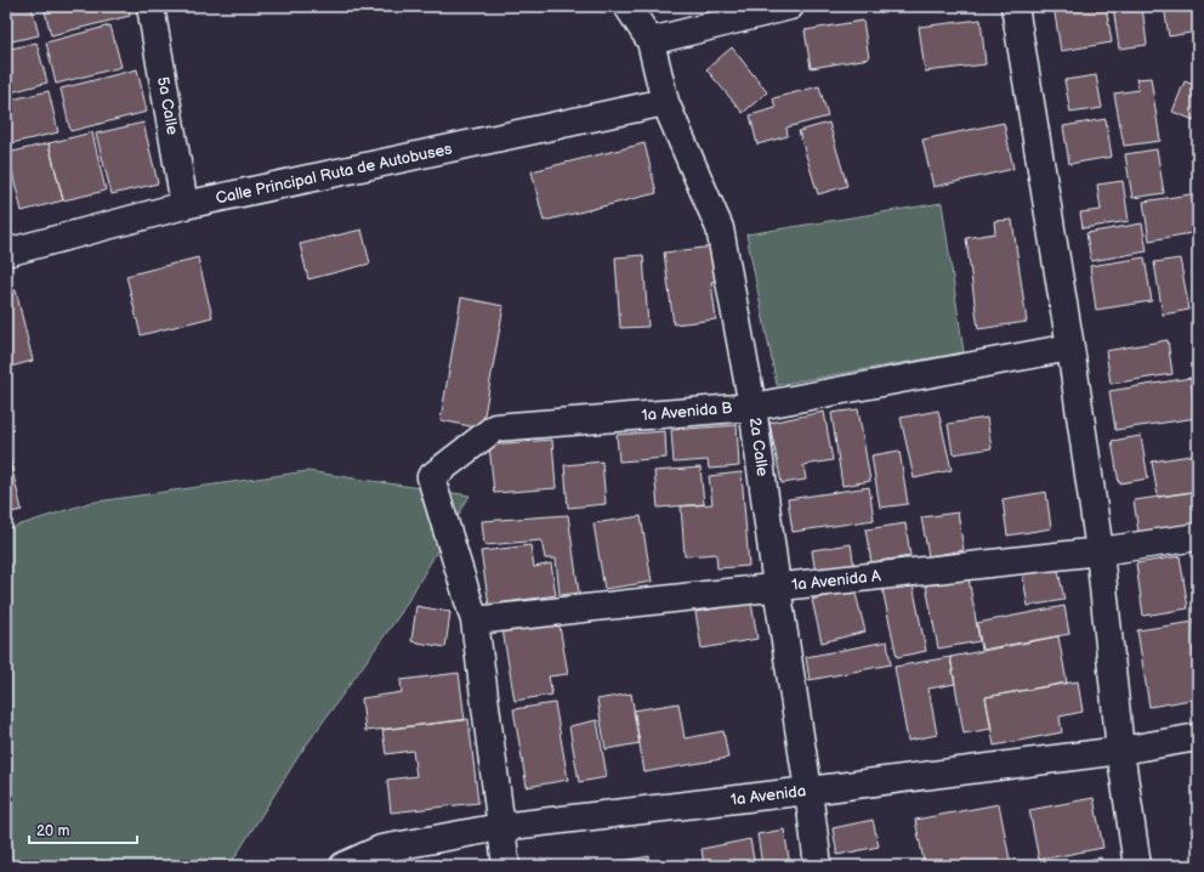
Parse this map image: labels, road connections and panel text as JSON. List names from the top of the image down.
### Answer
{
  "streets": {
    "street": [
      "5a Calle",
      "Calle Principal Ruta de Autobuses",
      "1a Avenida B",
      "2a Calle",
      "1a Avenida A",
      "1a Avenida"
    ]
  },
  "crossings": [
    ["5a Calle", "Calle Principal Ruta de Autobuses"],
    ["Calle Principal Ruta de Autobuses", "2a Calle"],
    ["1a Avenida B", "2a Calle"],
    ["1a Avenida B", "1a Avenida A"],
    ["2a Calle", "1a Avenida A"],
    ["2a Calle", "1a Avenida"]
  ],
  "scale_bar": "20 m"
}
